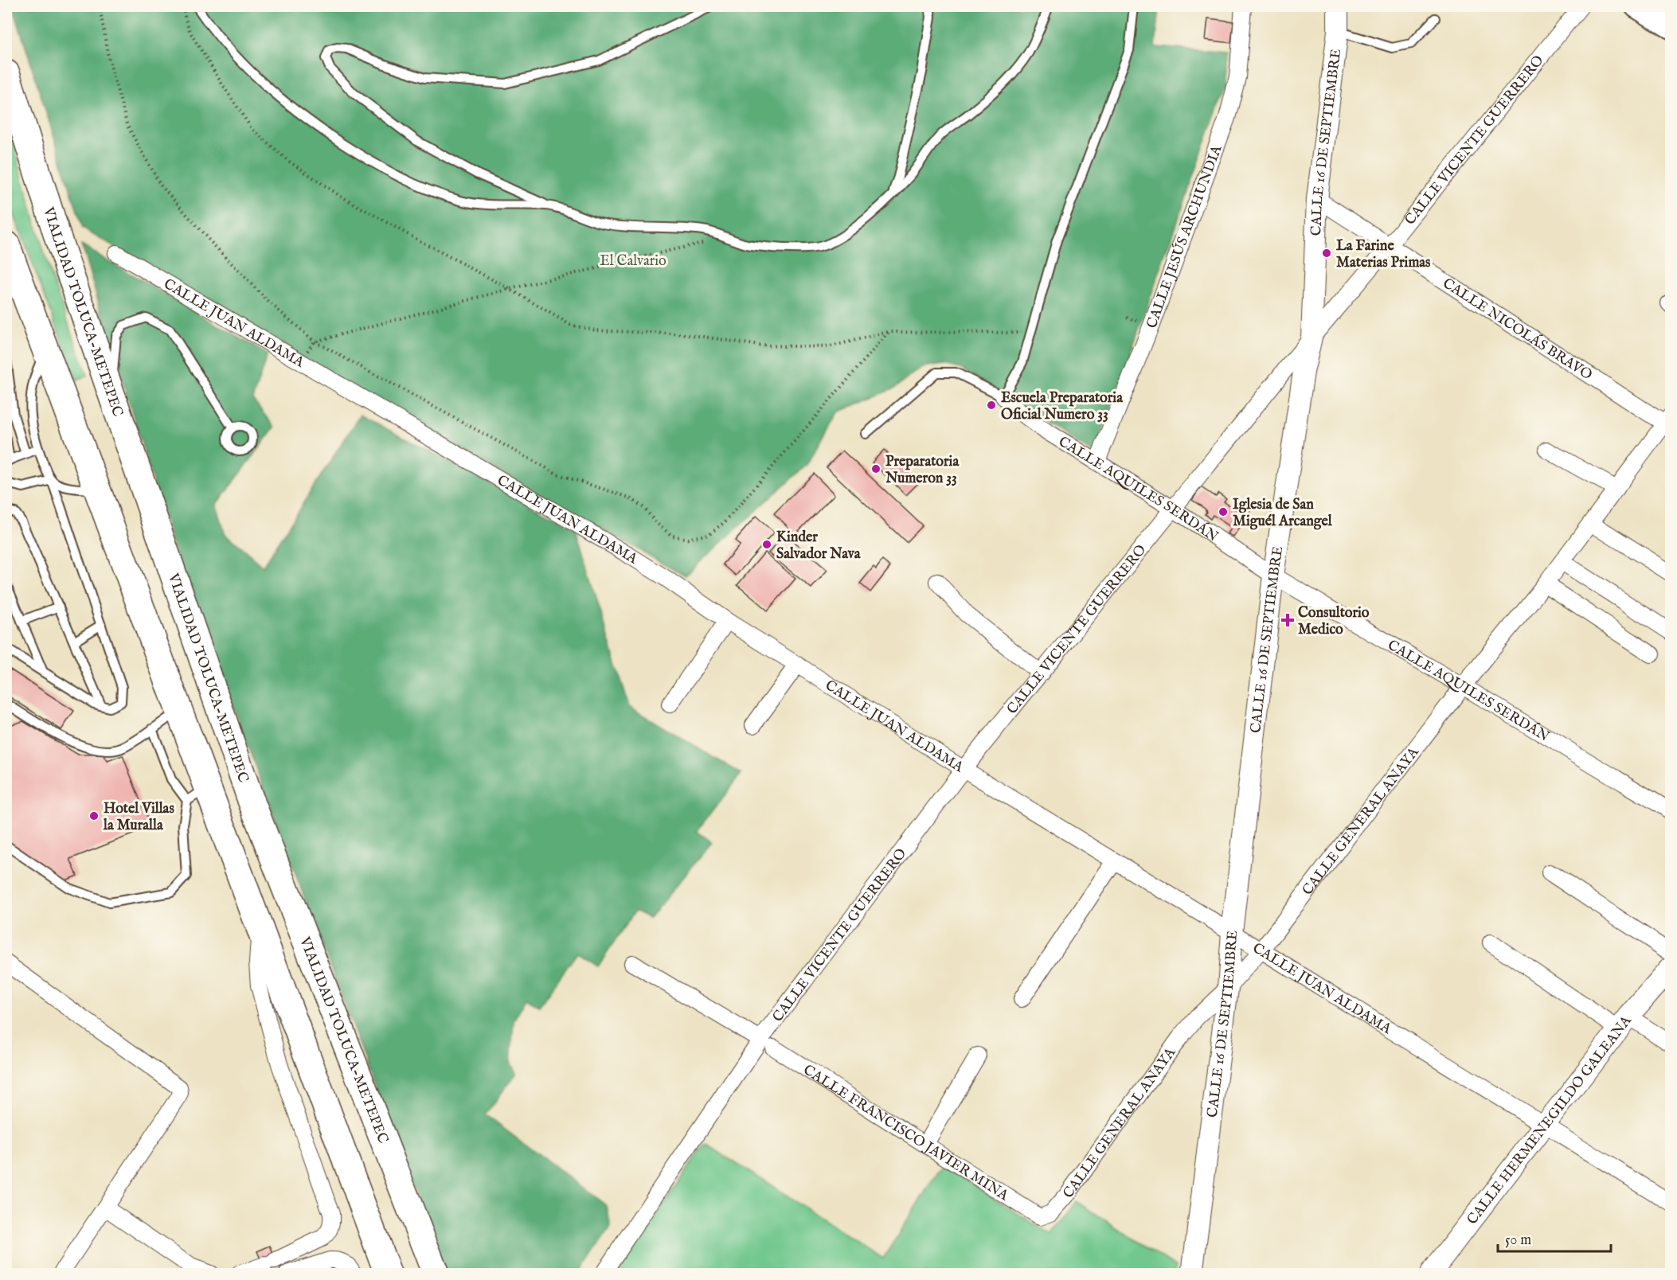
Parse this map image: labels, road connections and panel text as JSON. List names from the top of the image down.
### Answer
{
  "streets": {
    "highway": ["VIALIDAD TOLUCA-METEPEC"],
    "street": [
      "CALLE VICENTE GUERRERO",
      "CALLE 16 DE SEPTIEMBRE",
      "CALLE JESÚS ARCHUNDIA",
      "CALLE JUAN ALDAMA",
      "CALLE NICOLÁS BRAVO",
      "CALLE AQUILES SERDÁN",
      "CALLE GENERAL ANAYA",
      "CALLE HERMENEGILDO GALEANA",
      "CALLE FRANCISCO JAVIER MINA"
    ]
  },
  "crossings": [
    ["CALLE VICENTE GUERRERO", "CALLE 16 DE SEPTIEMBRE"],
    ["CALLE VICENTE GUERRERO", "CALLE JUAN ALDAMA"],
    ["CALLE VICENTE GUERRERO", "CALLE NICOLÁS BRAVO"],
    ["CALLE VICENTE GUERRERO", "CALLE AQUILES SERDÁN"],
    ["CALLE VICENTE GUERRERO", "CALLE FRANCISCO JAVIER MINA"],
    ["CALLE 16 DE SEPTIEMBRE", "CALLE JUAN ALDAMA"],
    ["CALLE 16 DE SEPTIEMBRE", "CALLE NICOLÁS BRAVO"],
    ["CALLE 16 DE SEPTIEMBRE", "CALLE AQUILES SERDÁN"],
    ["CALLE 16 DE SEPTIEMBRE", "CALLE GENERAL ANAYA"],
    ["CALLE JESÚS ARCHUNDIA", "CALLE AQUILES SERDÁN"],
    ["CALLE JUAN ALDAMA", "CALLE GENERAL ANAYA"],
    ["CALLE JUAN ALDAMA", "CALLE HERMENEGILDO GALEANA"],
    ["CALLE NICOLÁS BRAVO", "CALLE GENERAL ANAYA"],
    ["CALLE AQUILES SERDÁN", "CALLE GENERAL ANAYA"],
    ["CALLE GENERAL ANAYA", "CALLE FRANCISCO JAVIER MINA"]
  ],
  "parks": ["El Calvario"],
  "places": {
    "other": [
      "La Farine Materias Primas",
      "Escuela Preparatoria Oficial Numero 33",
      "Preparatoria Numeron 33",
      "Iglesia de San Miguél Arcangel",
      "Kinder Salvador Nava",
      "Hotel Villas la Muralla"
    ],
    "health": ["Consultorio Medico"]
  },
  "scale_bar": "50 m"
}
